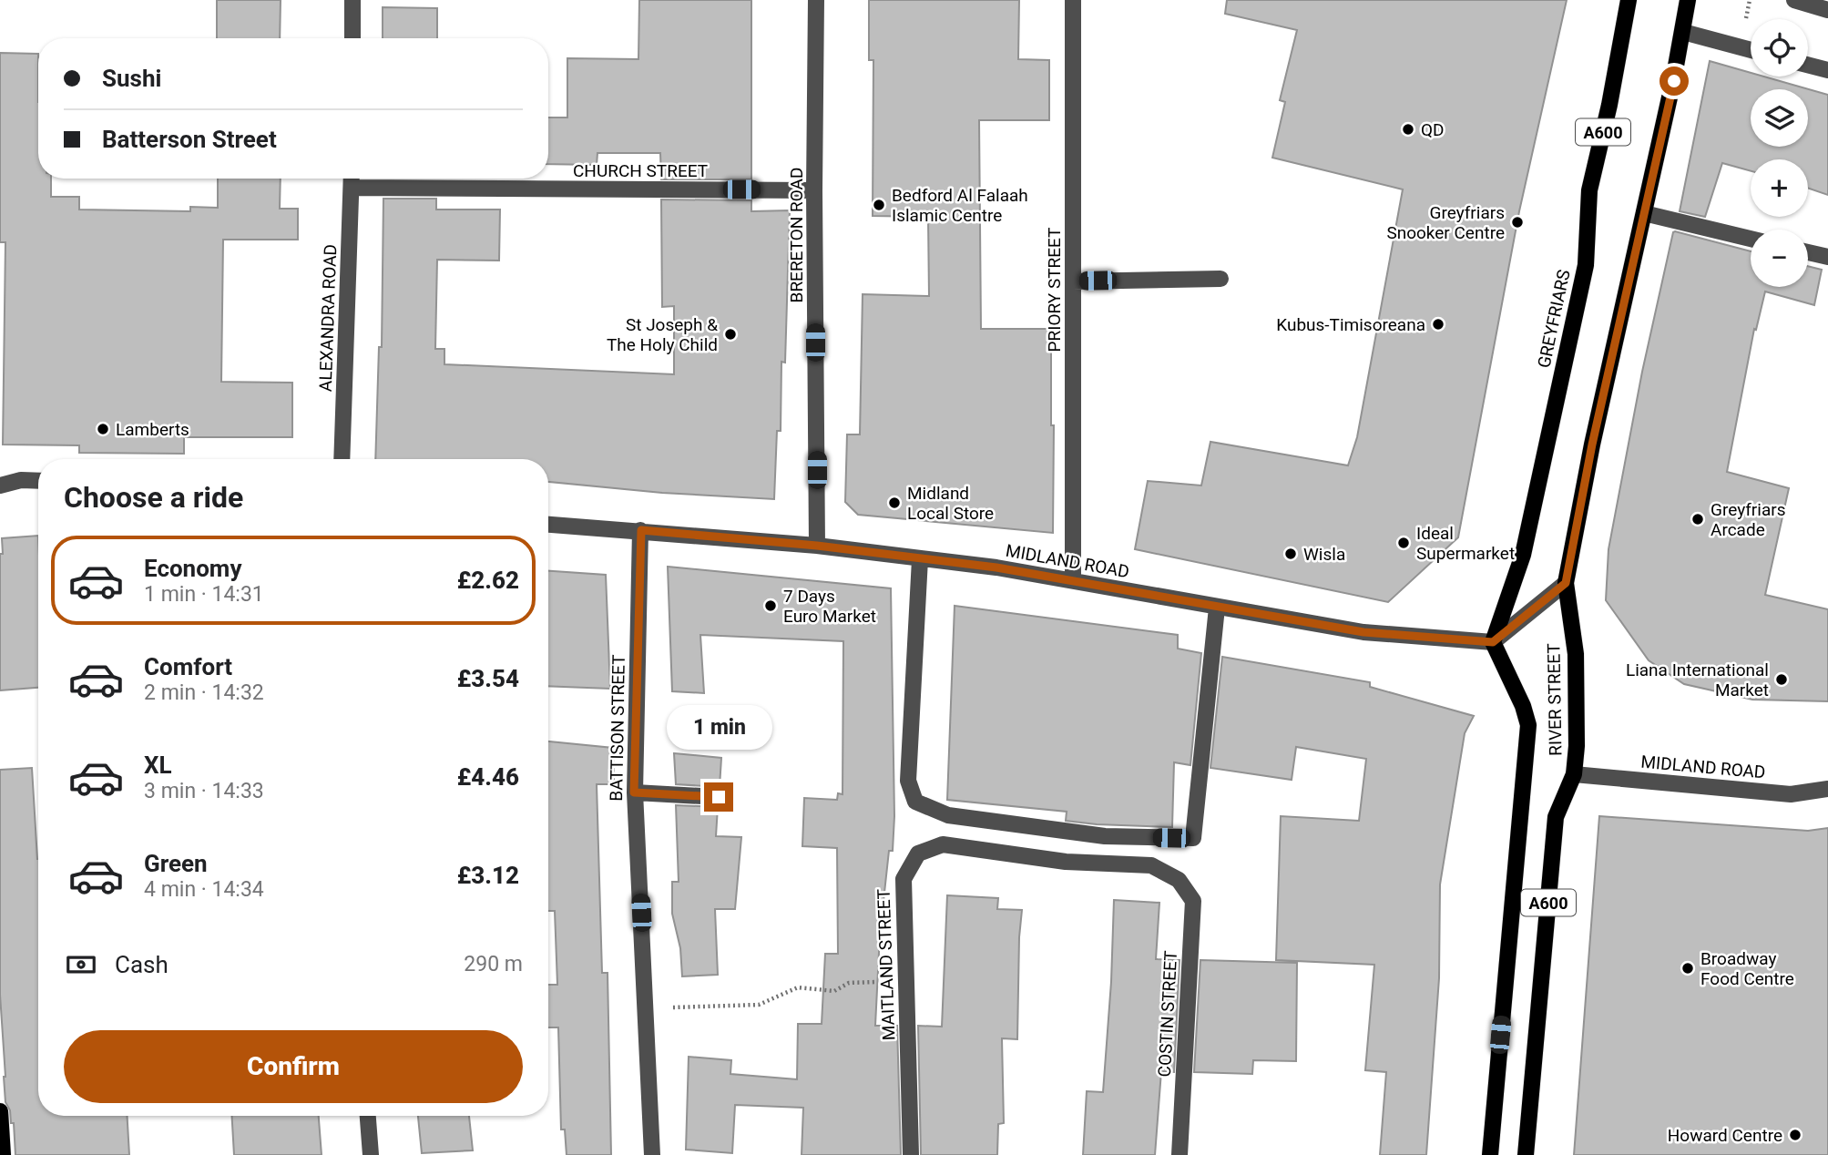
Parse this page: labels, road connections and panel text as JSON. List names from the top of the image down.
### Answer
{
  "streets": {
    "main road": ["A600", "GREYFRIARS", "RIVER STREET"],
    "street": [
      "CHURCH STREET",
      "BRERETON ROAD",
      "PRIORY STREET",
      "ALEXANDRA ROAD",
      "MIDLAND ROAD",
      "BATTISON STREET",
      "MAITLAND STREET",
      "COSTIN STREET"
    ]
  },
  "crossings": [
    ["A600", "RIVER STREET"],
    ["CHURCH STREET", "BRERETON ROAD"],
    ["CHURCH STREET", "ALEXANDRA ROAD"],
    ["BRERETON ROAD", "MIDLAND ROAD"],
    ["PRIORY STREET", "MIDLAND ROAD"],
    ["GREYFRIARS", "MIDLAND ROAD"],
    ["GREYFRIARS", "RIVER STREET"],
    ["MIDLAND ROAD", "RIVER STREET"],
    ["MIDLAND ROAD", "BATTISON STREET"],
    ["MAITLAND STREET", "COSTIN STREET"]
  ],
  "places": [
    "QD",
    "Bedford Al Falaah Islamic Centre",
    "Greyfriars Snooker Centre",
    "Kubus-Timisoreana",
    "St Joseph & The Holy Child",
    "Lamberts",
    "Midland Local Store",
    "Greyfriars Arcade",
    "Ideal Supermarket",
    "Wisla",
    "7 Days Euro Market",
    "Liana International Market",
    "Broadway Food Centre",
    "Howard Centre"
  ],
  "page": {
    "map_buttons": ["+", "−"],
    "banner": ["Sushi", "Batterson Street"],
    "heading": "Choose a ride",
    "list": [
      {
        "name": "Economy",
        "note": "1 min · 14:31",
        "value": "£2.62"
      },
      {
        "name": "Comfort",
        "note": "2 min · 14:32",
        "value": "£3.54"
      },
      {
        "name": "XL",
        "note": "3 min · 14:33",
        "value": "£4.46"
      },
      {
        "name": "Green",
        "note": "4 min · 14:34",
        "value": "£3.12"
      }
    ],
    "bubble": "1 min",
    "pay": ["Cash", "290 m"],
    "buttons": "Confirm"
  }
}
